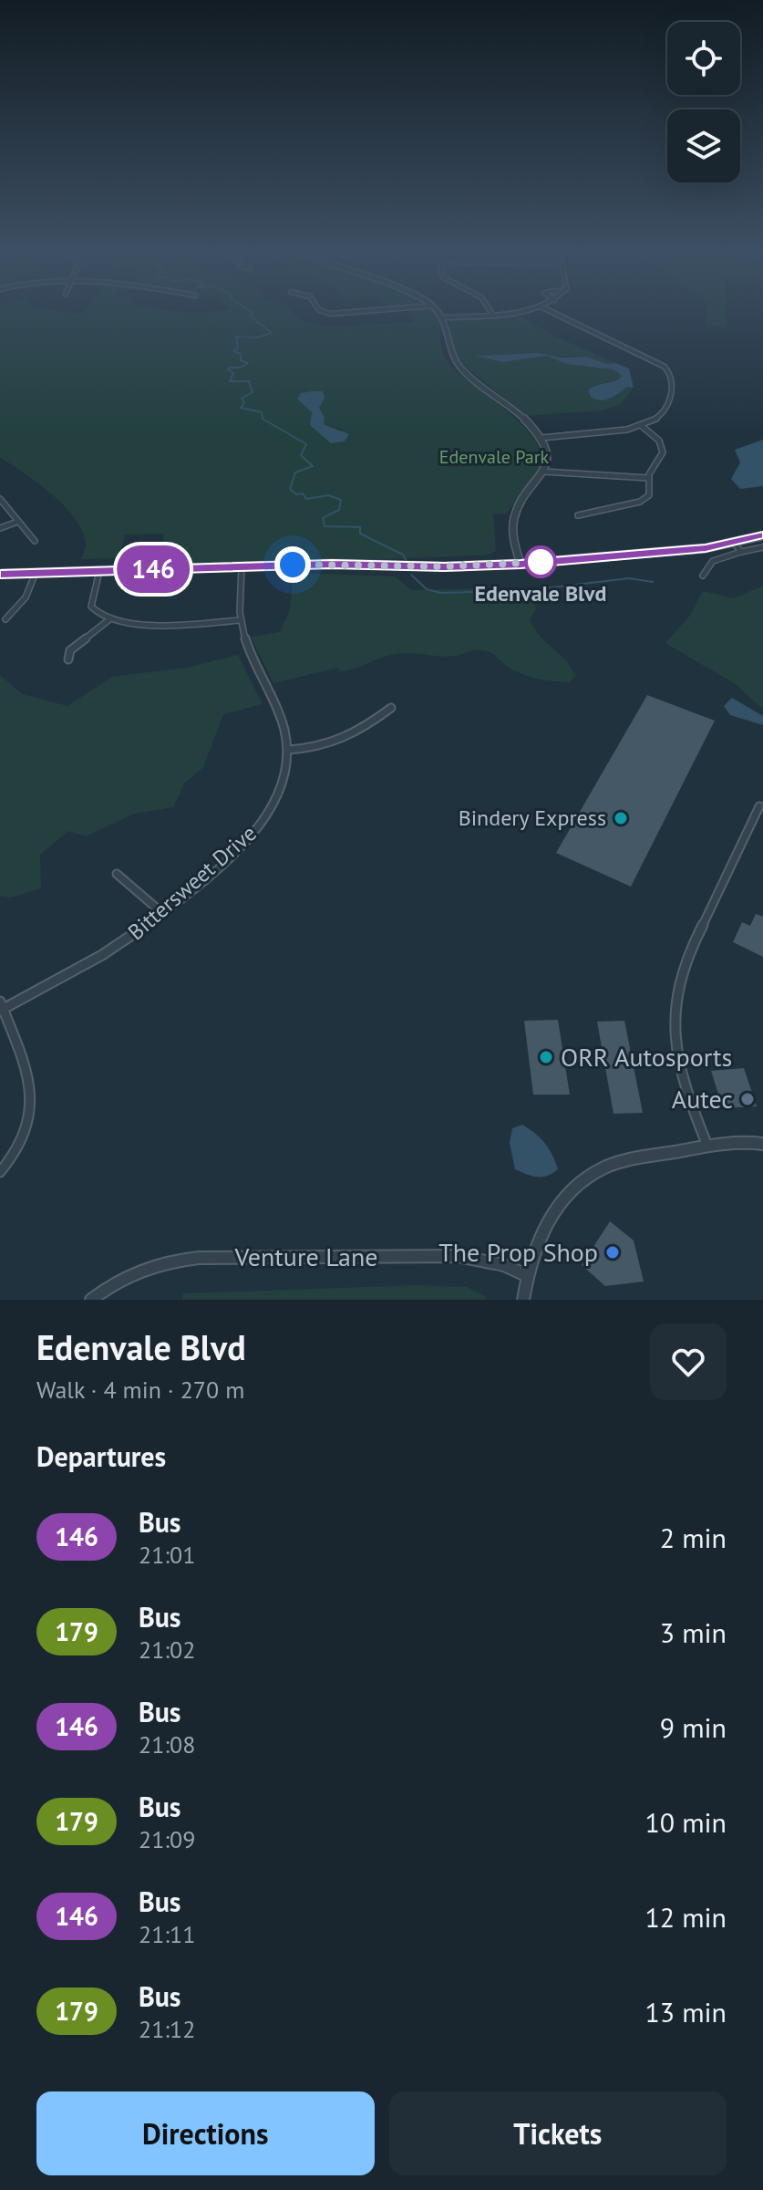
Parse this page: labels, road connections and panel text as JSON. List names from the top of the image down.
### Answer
{
  "streets": {
    "street": ["Bittersweet Drive", "Venture Lane"]
  },
  "parks": ["Edenvale Park"],
  "places": [
    "Edenvale Blvd",
    "Bindery Express",
    "ORR Autosports",
    "Autec",
    "The Prop Shop"
  ],
  "lines": ["bus line 146"],
  "page": {
    "on_map": "146",
    "heading": [
      ["Edenvale Blvd", "Walk · 4 min · 270 m"],
      "Departures"
    ],
    "list": [
      {
        "mark": "146",
        "name": "Bus",
        "note": "21:01",
        "value": "2 min"
      },
      {
        "mark": "179",
        "name": "Bus",
        "note": "21:02",
        "value": "3 min"
      },
      {
        "mark": "146",
        "name": "Bus",
        "note": "21:08",
        "value": "9 min"
      },
      {
        "mark": "179",
        "name": "Bus",
        "note": "21:09",
        "value": "10 min"
      },
      {
        "mark": "146",
        "name": "Bus",
        "note": "21:11",
        "value": "12 min"
      },
      {
        "mark": "179",
        "name": "Bus",
        "note": "21:12",
        "value": "13 min"
      }
    ],
    "buttons": ["Directions", "Tickets"]
  }
}
